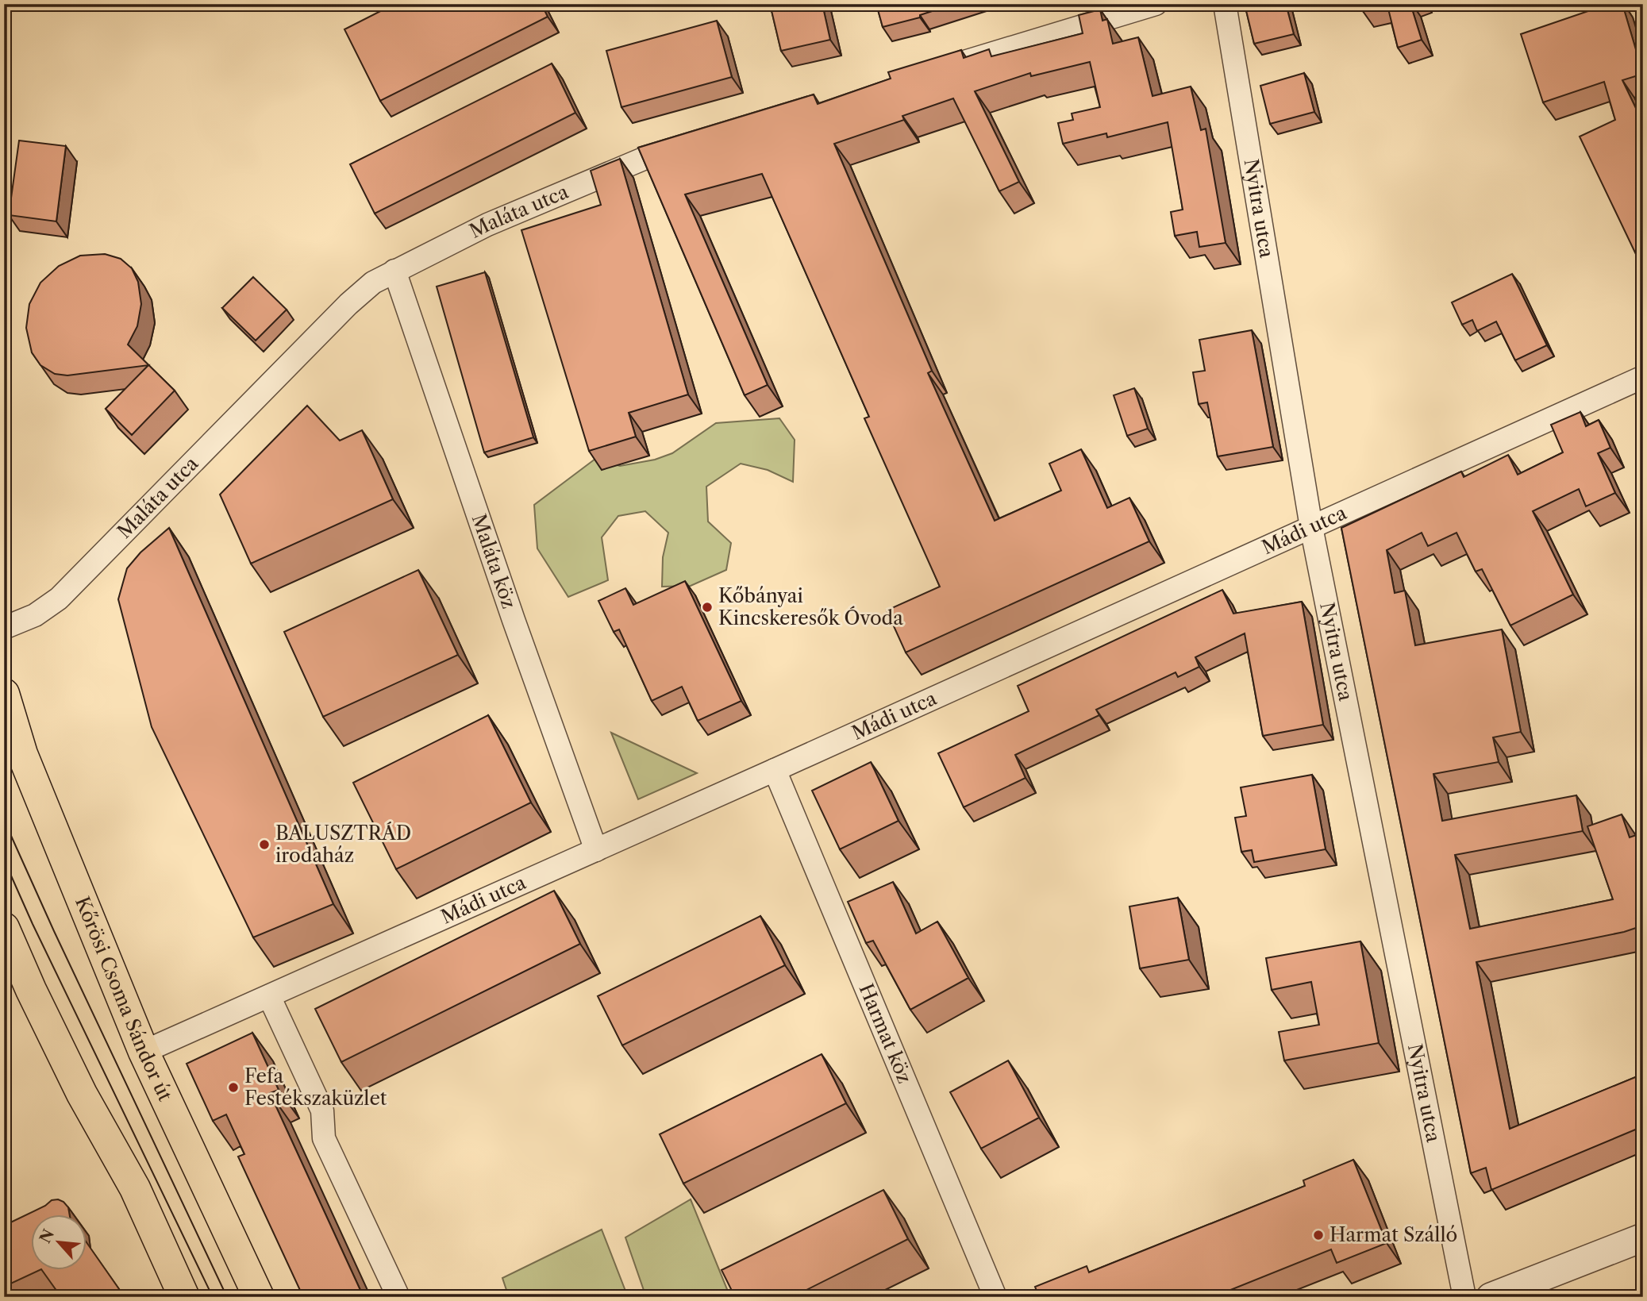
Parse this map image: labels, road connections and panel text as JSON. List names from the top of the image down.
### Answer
{
  "streets": {
    "main road": ["Kőrösi Csoma Sándor út"],
    "street": [
      "Nyitra utca",
      "Maláta utca",
      "Mádi utca",
      "Maláta köz",
      "Harmat köz"
    ]
  },
  "crossings": [
    ["Nyitra utca", "Mádi utca"],
    ["Maláta utca", "Maláta köz"],
    ["Mádi utca", "Maláta köz"],
    ["Mádi utca", "Kőrösi Csoma Sándor út"],
    ["Mádi utca", "Harmat köz"]
  ],
  "places": [
    "Kőbányai Kincskeresők Óvoda",
    "BALUSZTRÁD irodaház",
    "Fefa Festékszaküzlet",
    "Harmat Szálló"
  ],
  "north": "top left"
}
